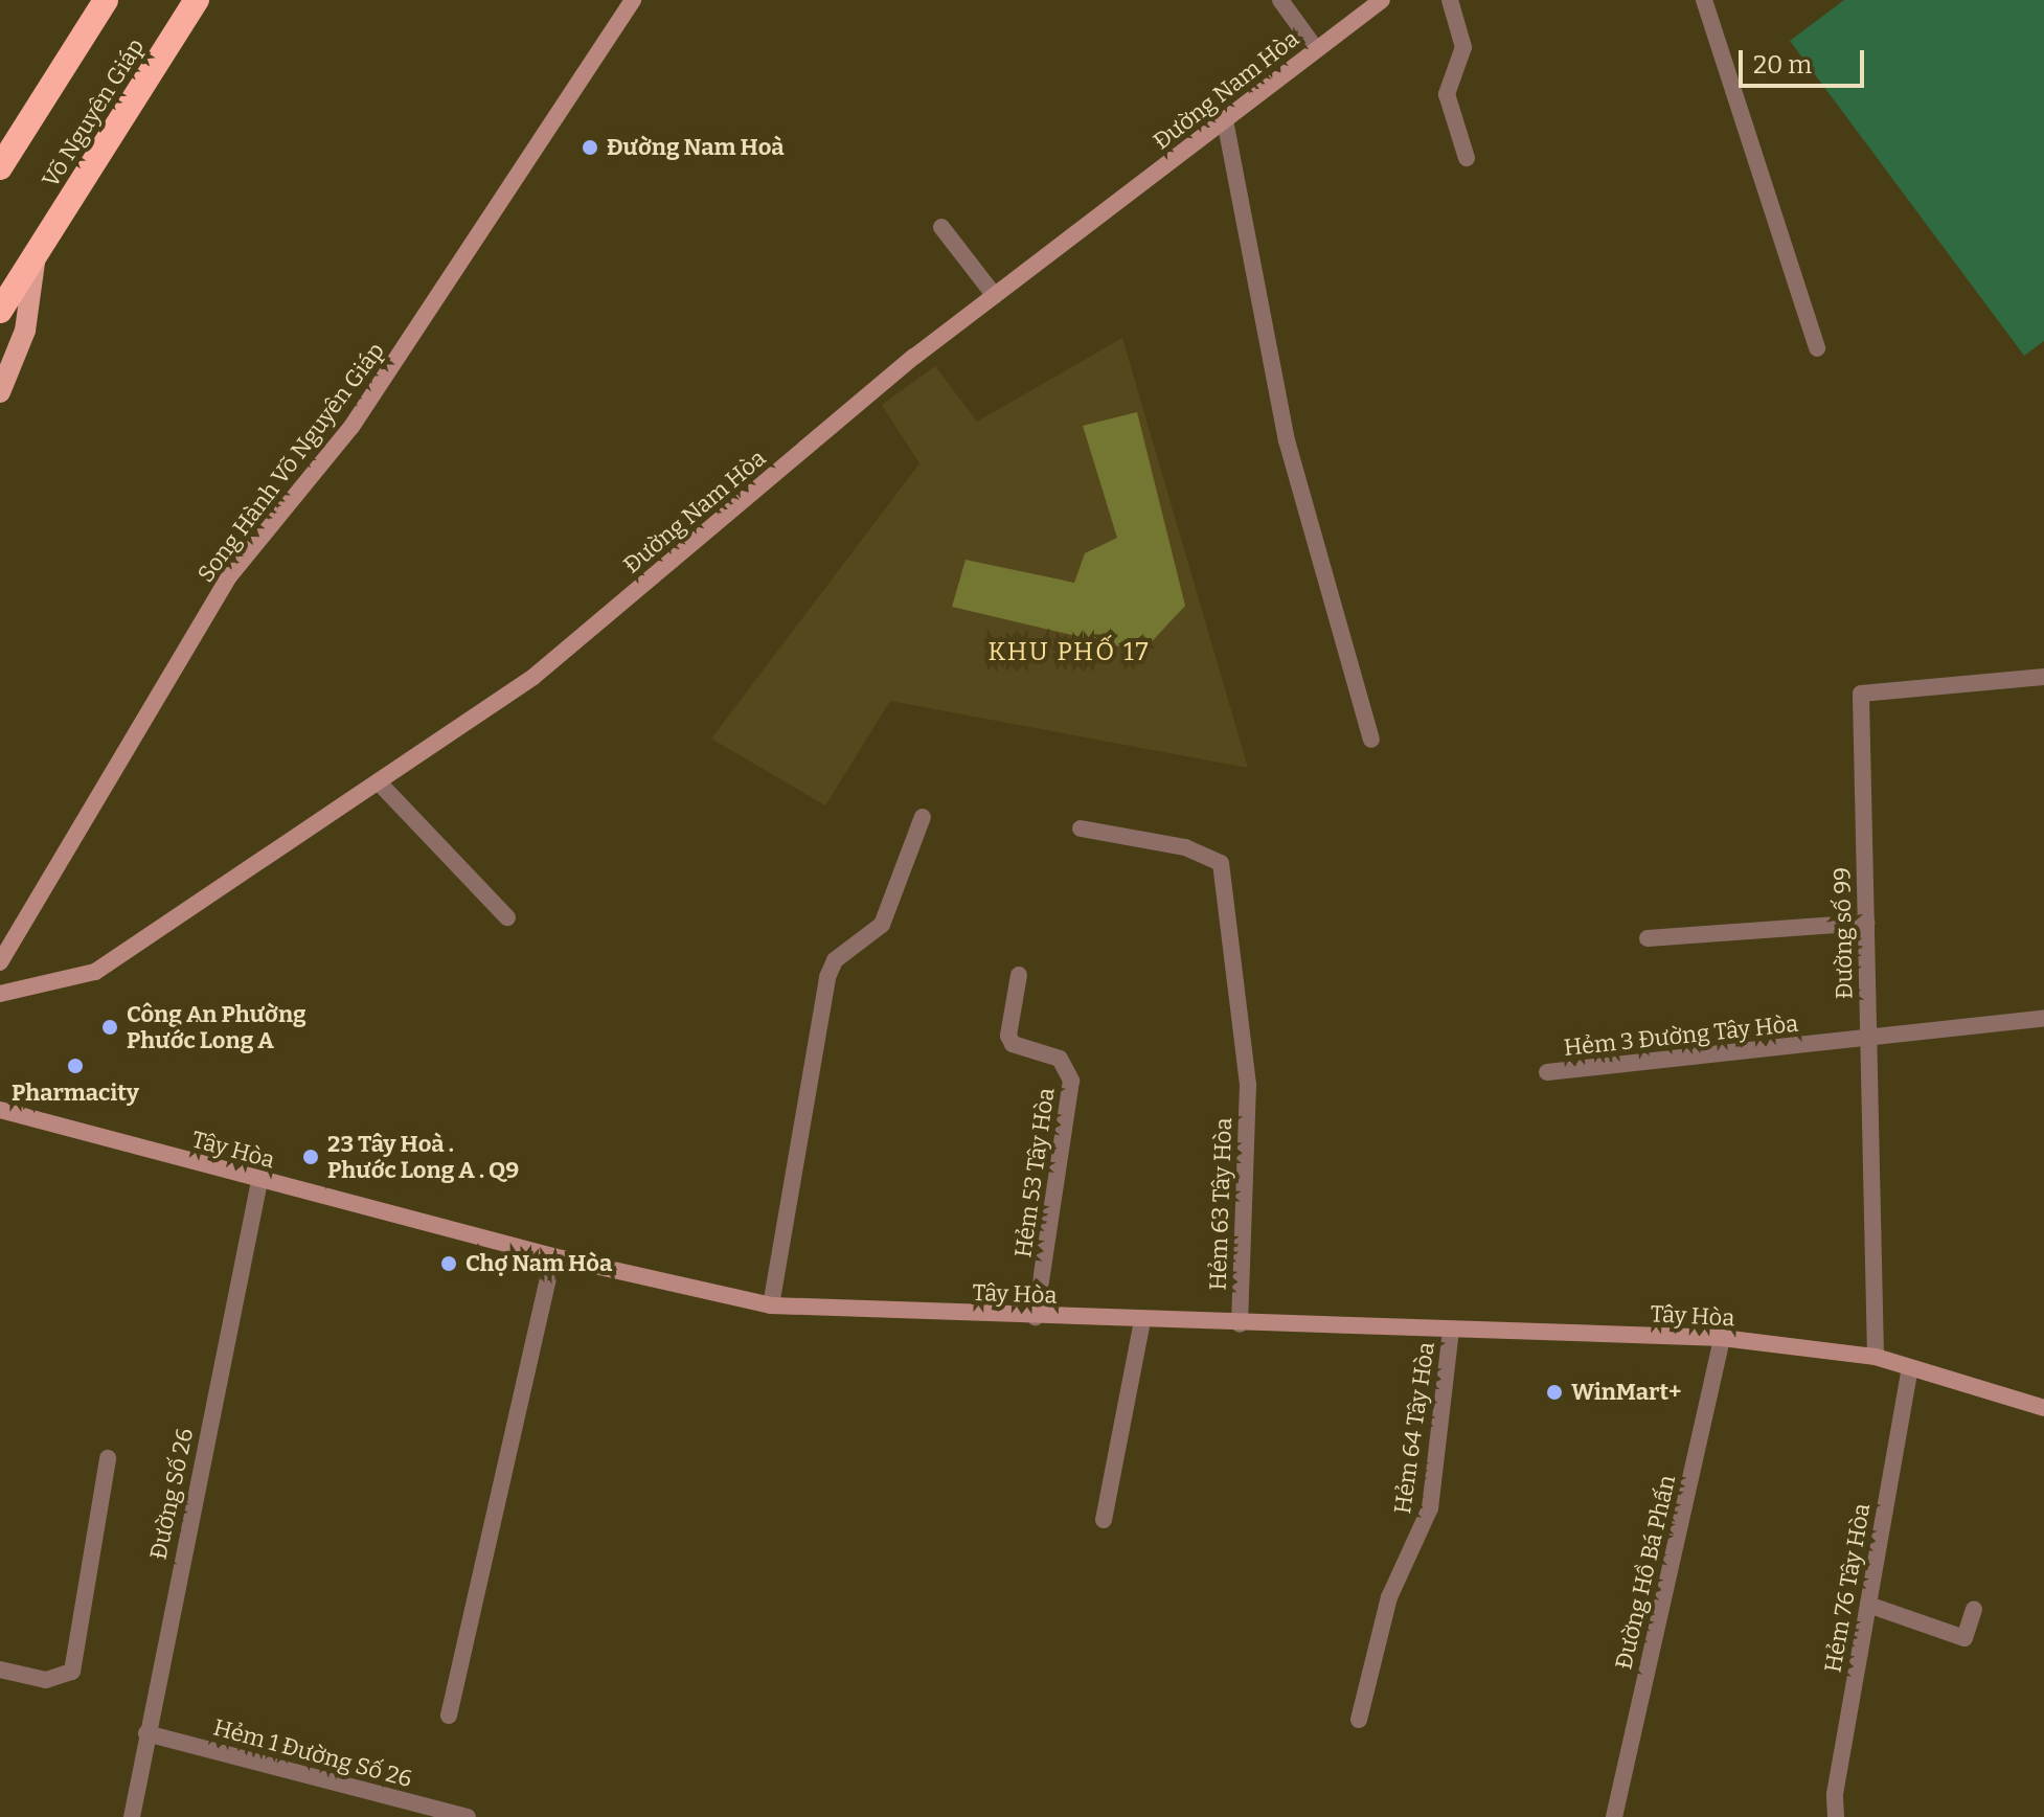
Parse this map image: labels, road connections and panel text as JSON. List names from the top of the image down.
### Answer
{
  "streets": {
    "highway": ["Võ Nguyên Giáp"],
    "main road": ["Đường Nam Hòa", "Song Hành Võ Nguyên Giáp", "Tây Hòa"],
    "street": [
      "Đường số 99",
      "Hẻm 3 Đường Tây Hòa",
      "Hẻm 53 Tây Hòa",
      "Hẻm 63 Tây Hòa",
      "Hẻm 64 Tây Hòa",
      "Đường Số 26",
      "Đường Hồ Bá Phấn",
      "Hẻm 76 Tây Hòa",
      "Hẻm 1 Đường Số 26"
    ]
  },
  "crossings": [
    ["Đường số 99", "Hẻm 3 Đường Tây Hòa"],
    ["Đường số 99", "Tây Hòa"],
    ["Tây Hòa", "Hẻm 53 Tây Hòa"],
    ["Tây Hòa", "Hẻm 63 Tây Hòa"],
    ["Tây Hòa", "Hẻm 64 Tây Hòa"],
    ["Tây Hòa", "Đường Số 26"],
    ["Tây Hòa", "Đường Hồ Bá Phấn"],
    ["Tây Hòa", "Hẻm 76 Tây Hòa"],
    ["Đường Số 26", "Hẻm 1 Đường Số 26"]
  ],
  "districts": ["KHU PHỐ 17"],
  "places": [
    "Đường Nam Hoà",
    "Công An Phường Phước Long A",
    "Pharmacity",
    "23 Tây Hoà . Phước Long A . Q9",
    "Chợ Nam Hòa",
    "WinMart+"
  ],
  "scale_bar": "20 m"
}
